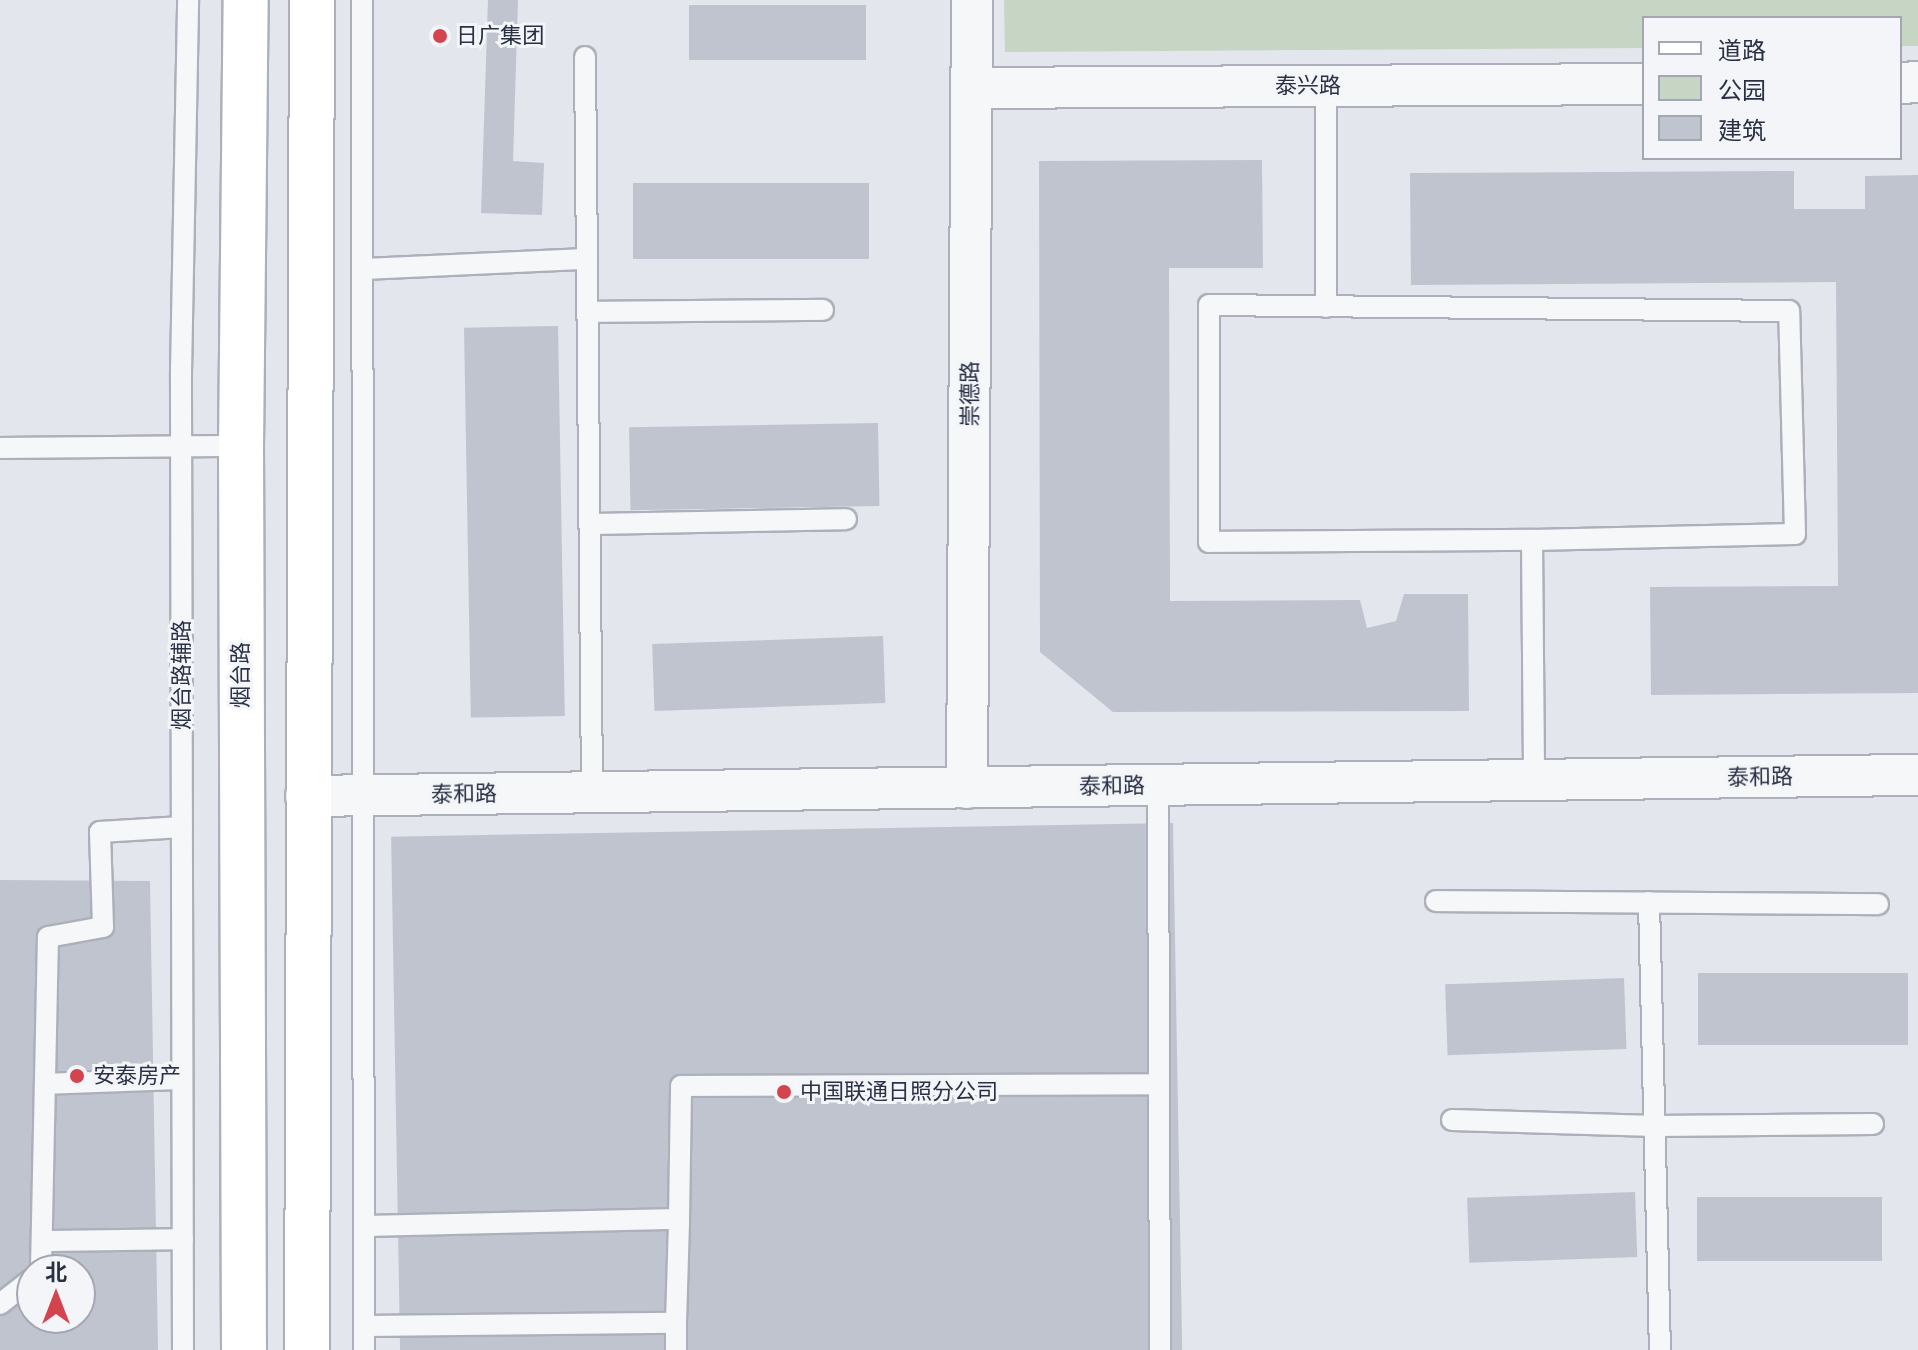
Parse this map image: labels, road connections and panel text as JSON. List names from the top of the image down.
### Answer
{
  "streets": {
    "main road": ["烟台路"],
    "street": ["泰兴路", "崇德路", "泰和路"],
    "lane": ["烟台路辅路"]
  },
  "crossings": [
    ["泰兴路", "崇德路"],
    ["崇德路", "泰和路"]
  ],
  "places": ["日广集团", "安泰房产", "中国联通日照分公司"],
  "legend": ["道路", "公园", "建筑"],
  "north": "top"
}
